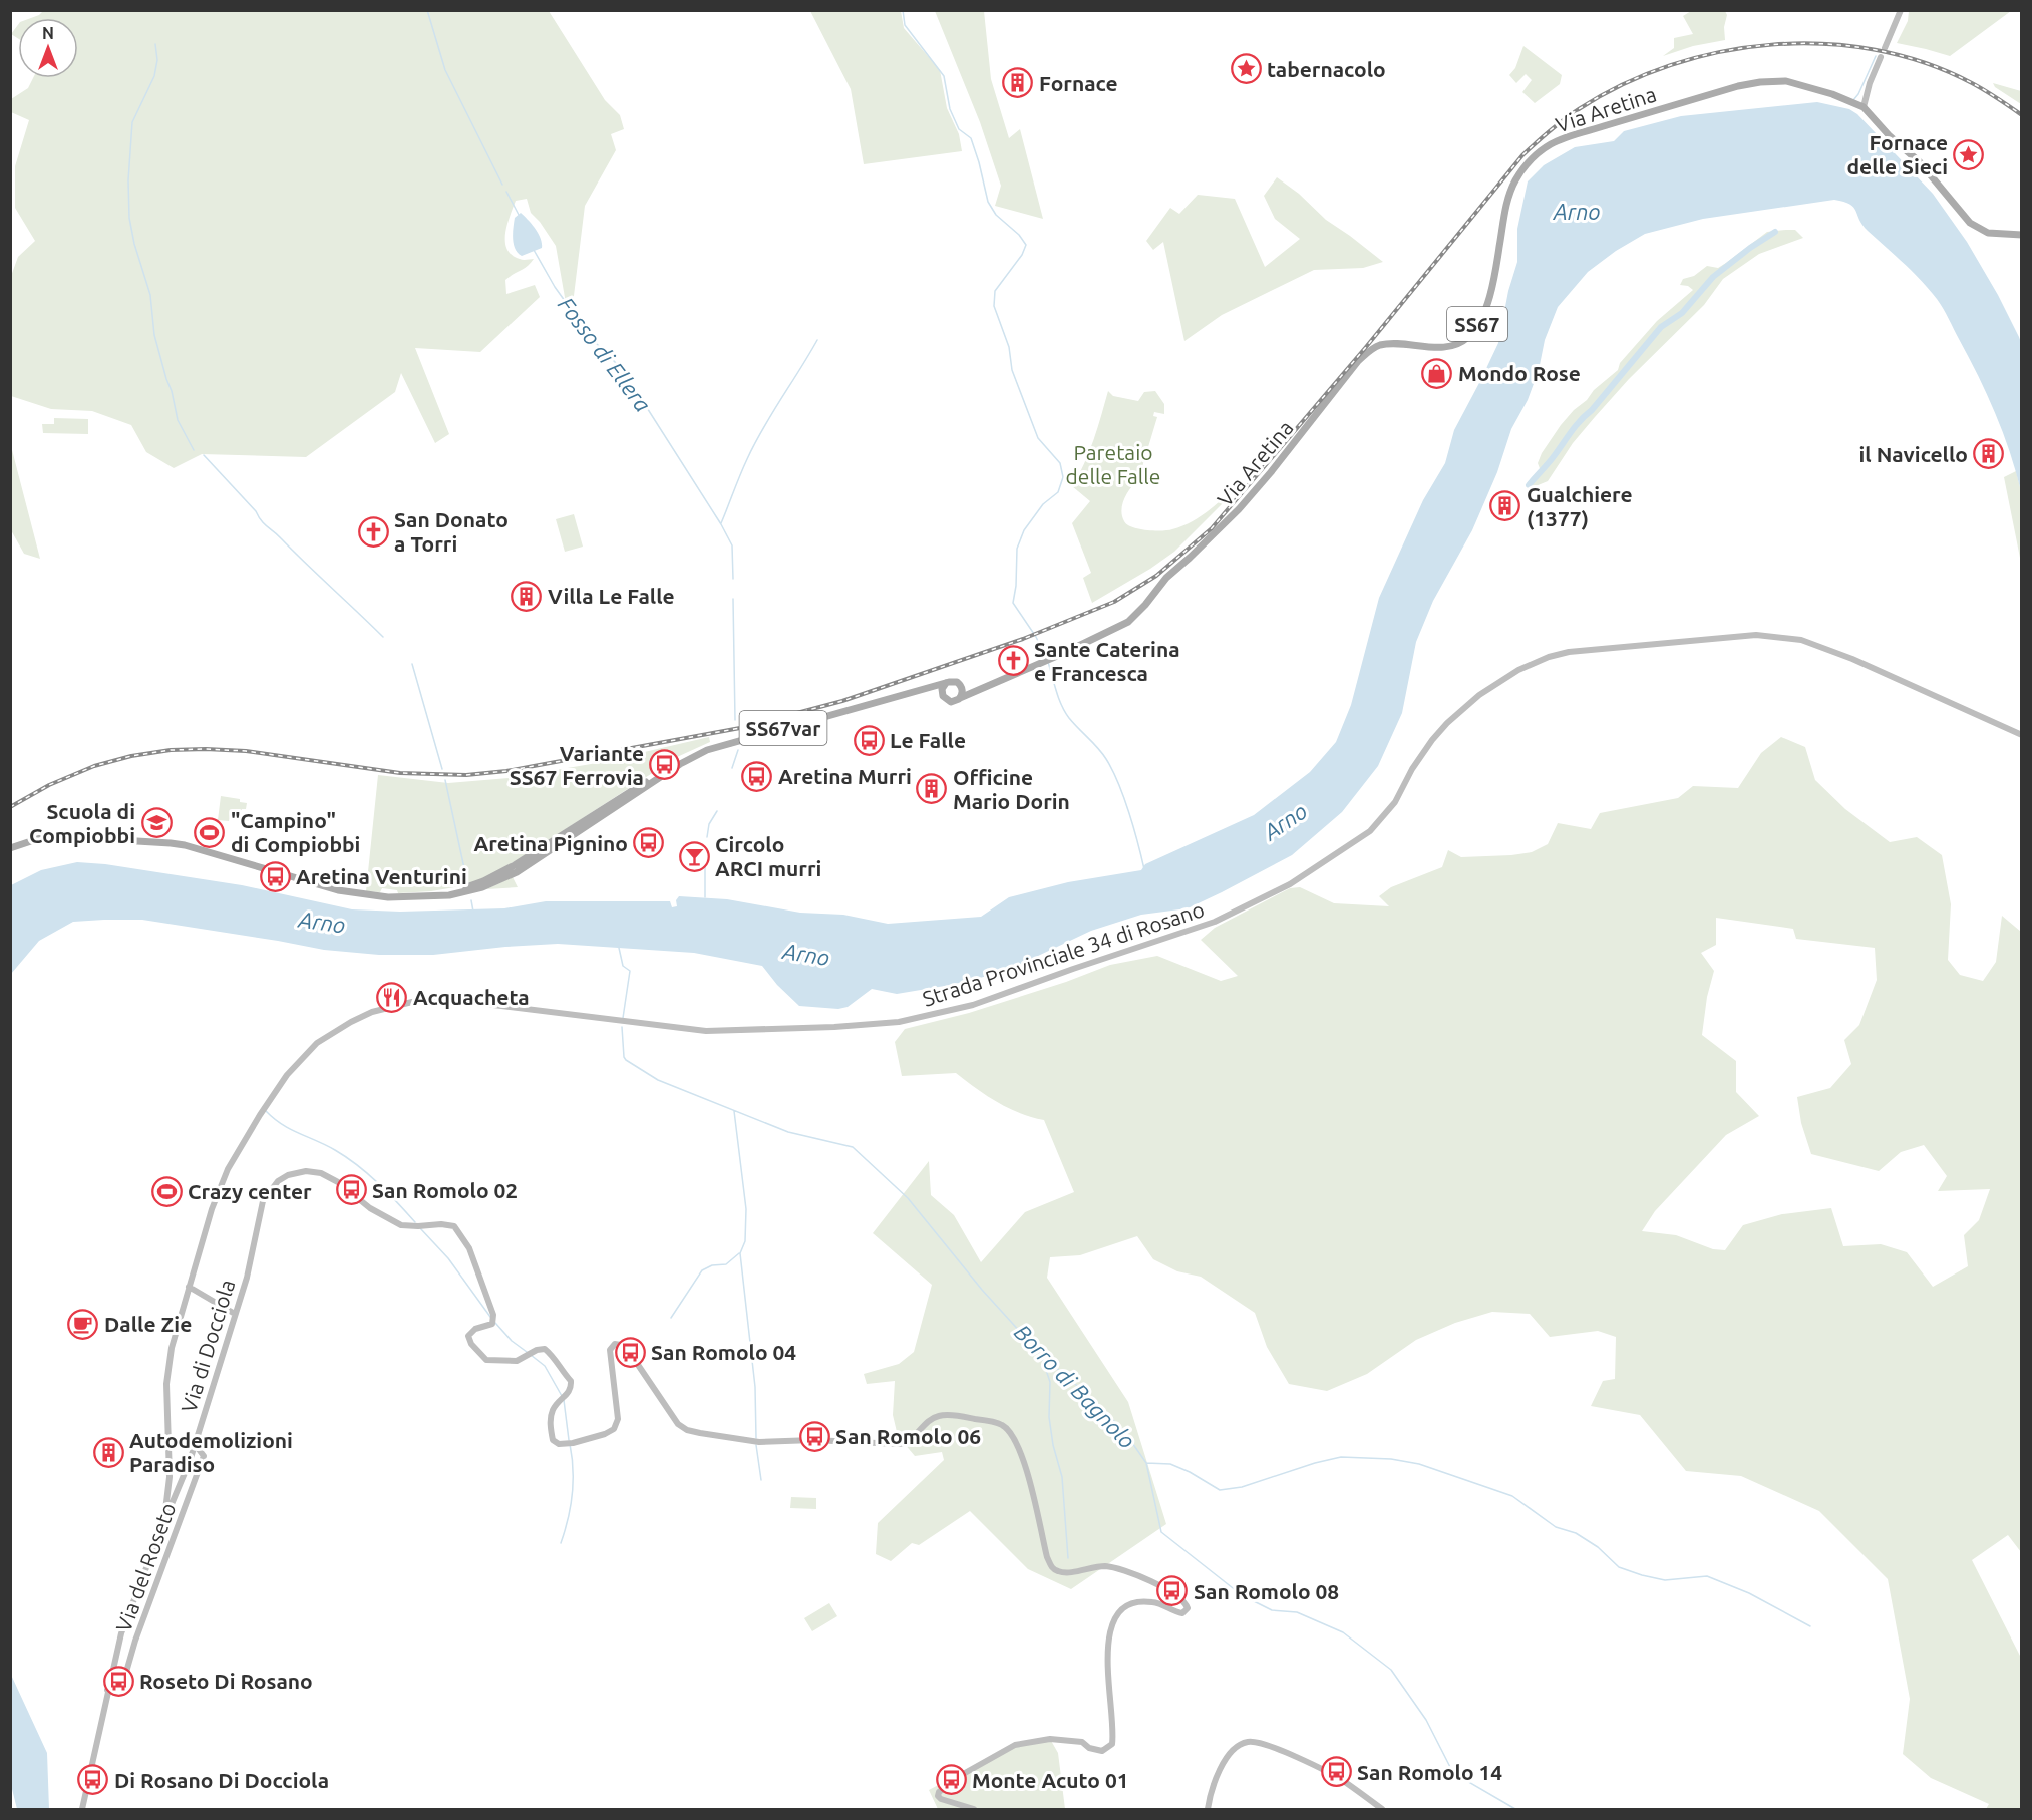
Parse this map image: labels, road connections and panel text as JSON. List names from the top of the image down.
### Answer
{
  "streets": {
    "main road": ["Via Aretina", "SS67", "SS67var"],
    "street": ["Strada Provinciale 34 di Rosano", "Via di Docciola", "Via del Roseto"]
  },
  "crossings": [
    ["Via Aretina", "SS67var"],
    ["Strada Provinciale 34 di Rosano", "Via di Docciola"],
    ["Strada Provinciale 34 di Rosano", "Via del Roseto"],
    ["Via di Docciola", "Via del Roseto"]
  ],
  "water": ["Arno", "Fosso di Ellera", "Borro di Bagnolo"],
  "parks": ["Paretaio delle Falle"],
  "places": {
    "place": ["tabernacolo", "Fornace delle Sieci"],
    "building": [
      "Fornace",
      "il Navicello",
      "Gualchiere (1377)",
      "Villa Le Falle",
      "Officine Mario Dorin",
      "Autodemolizioni Paradiso"
    ],
    "shop": ["Mondo Rose"],
    "church": ["San Donato a Torri", "Sante Caterina e Francesca"],
    "bus stop": [
      "Le Falle",
      "Variante SS67 Ferrovia",
      "Aretina Murri",
      "Aretina Pignino",
      "Aretina Venturini",
      "San Romolo 02",
      "San Romolo 04",
      "San Romolo 06",
      "San Romolo 08",
      "Roseto Di Rosano",
      "San Romolo 14",
      "Di Rosano Di Docciola",
      "Monte Acuto 01"
    ],
    "school or university": ["Scuola di Compiobbi"],
    "sports": ["\"Campino\" di Compiobbi", "Crazy center"],
    "bar": ["Circolo ARCI murri"],
    "restaurant": ["Acquacheta"],
    "cafe": ["Dalle Zie"]
  },
  "north": "top"
}
